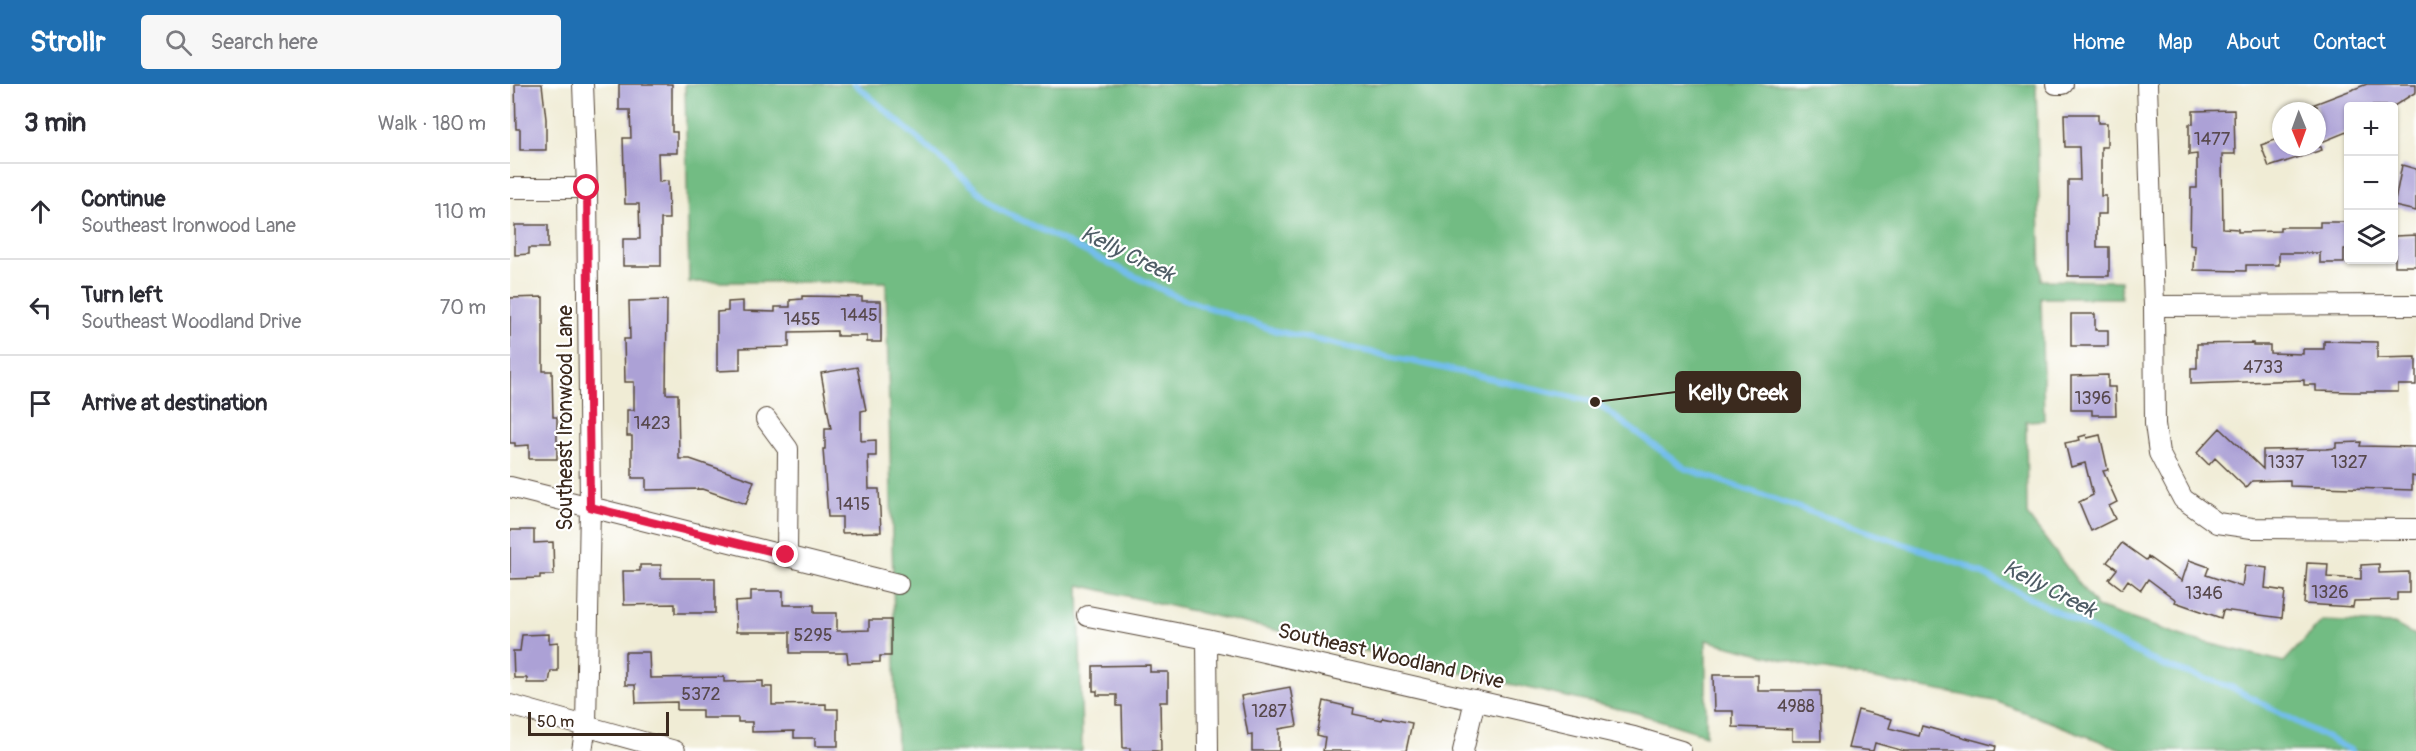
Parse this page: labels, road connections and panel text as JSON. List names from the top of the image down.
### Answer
{
  "streets": {
    "street": ["Southeast Ironwood Lane", "Southeast Woodland Drive"]
  },
  "water": ["Kelly Creek"],
  "places": ["Kelly Creek"],
  "house_numbers": [
    "1477",
    "1445",
    "1455",
    "4733",
    "1396",
    "1423",
    "1337",
    "1327",
    "1415",
    "1326",
    "1346",
    "5295",
    "5372",
    "4988",
    "1287"
  ],
  "scale_bar": "50 m",
  "north": "bottom",
  "page": {
    "header": "Strollr",
    "search": "Search here",
    "nav": [
      "Home",
      "Map",
      "About",
      "Contact"
    ],
    "heading": ["3 min", "Walk · 180 m"],
    "map_buttons": ["+", "−"],
    "list": [
      ["Continue", "Southeast Ironwood Lane", "110 m"],
      ["Turn left", "Southeast Woodland Drive", "70 m"],
      "Arrive at destination"
    ],
    "scale": "50 m"
  }
}
